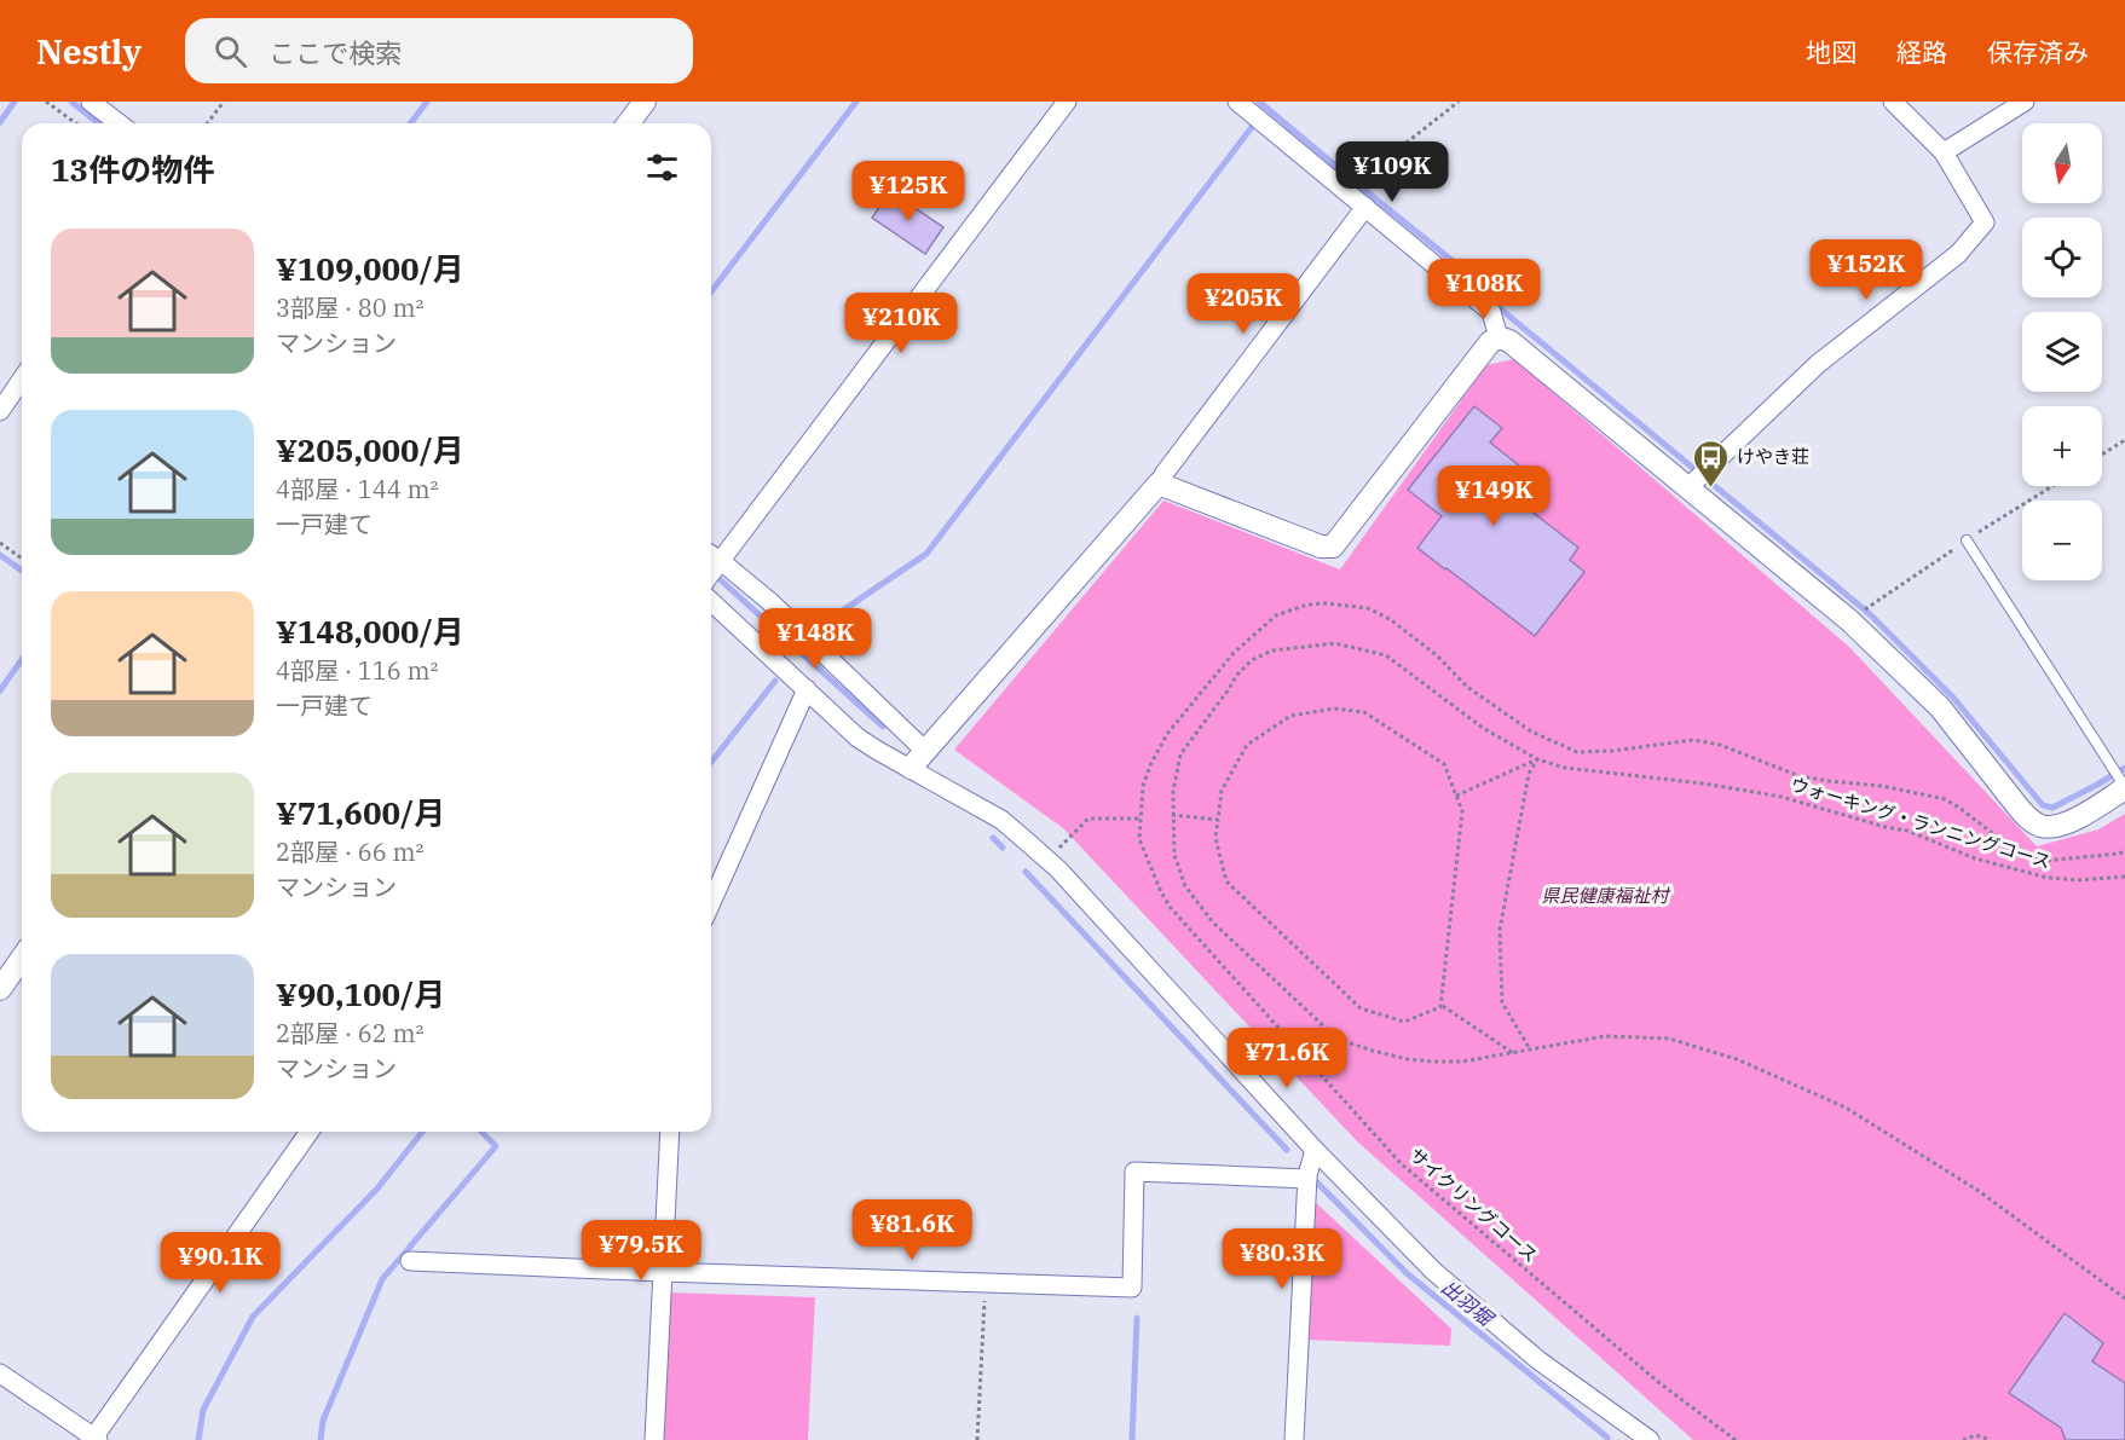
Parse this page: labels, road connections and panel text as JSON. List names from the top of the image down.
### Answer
{
  "streets": {
    "path": ["ウォーキング・ランニングコース", "サイクリングコース"]
  },
  "water": ["出羽堀"],
  "parks": ["県民健康福祉村"],
  "places": {
    "bus stop": ["けやき荘"]
  },
  "north": "bottom",
  "page": {
    "header": "Nestly",
    "search": "ここで検索",
    "nav": ["地図", "経路", "保存済み"],
    "map_buttons": ["+", "−"],
    "heading": "13件の物件",
    "price": [
      "¥109K",
      "¥125K",
      "¥152K",
      "¥108K",
      "¥205K",
      "¥210K",
      "¥149K",
      "¥148K",
      "¥71.6K",
      "¥81.6K",
      "¥79.5K",
      "¥80.3K",
      "¥90.1K"
    ],
    "list": [
      {
        "name": "¥109,000/月",
        "note": "3部屋 · 80 m² · マンション"
      },
      {
        "name": "¥205,000/月",
        "note": "4部屋 · 144 m² · 一戸建て"
      },
      {
        "name": "¥148,000/月",
        "note": "4部屋 · 116 m² · 一戸建て"
      },
      {
        "name": "¥71,600/月",
        "note": "2部屋 · 66 m² · マンション"
      },
      {
        "name": "¥90,100/月",
        "note": "2部屋 · 62 m² · マンション"
      }
    ]
  }
}
